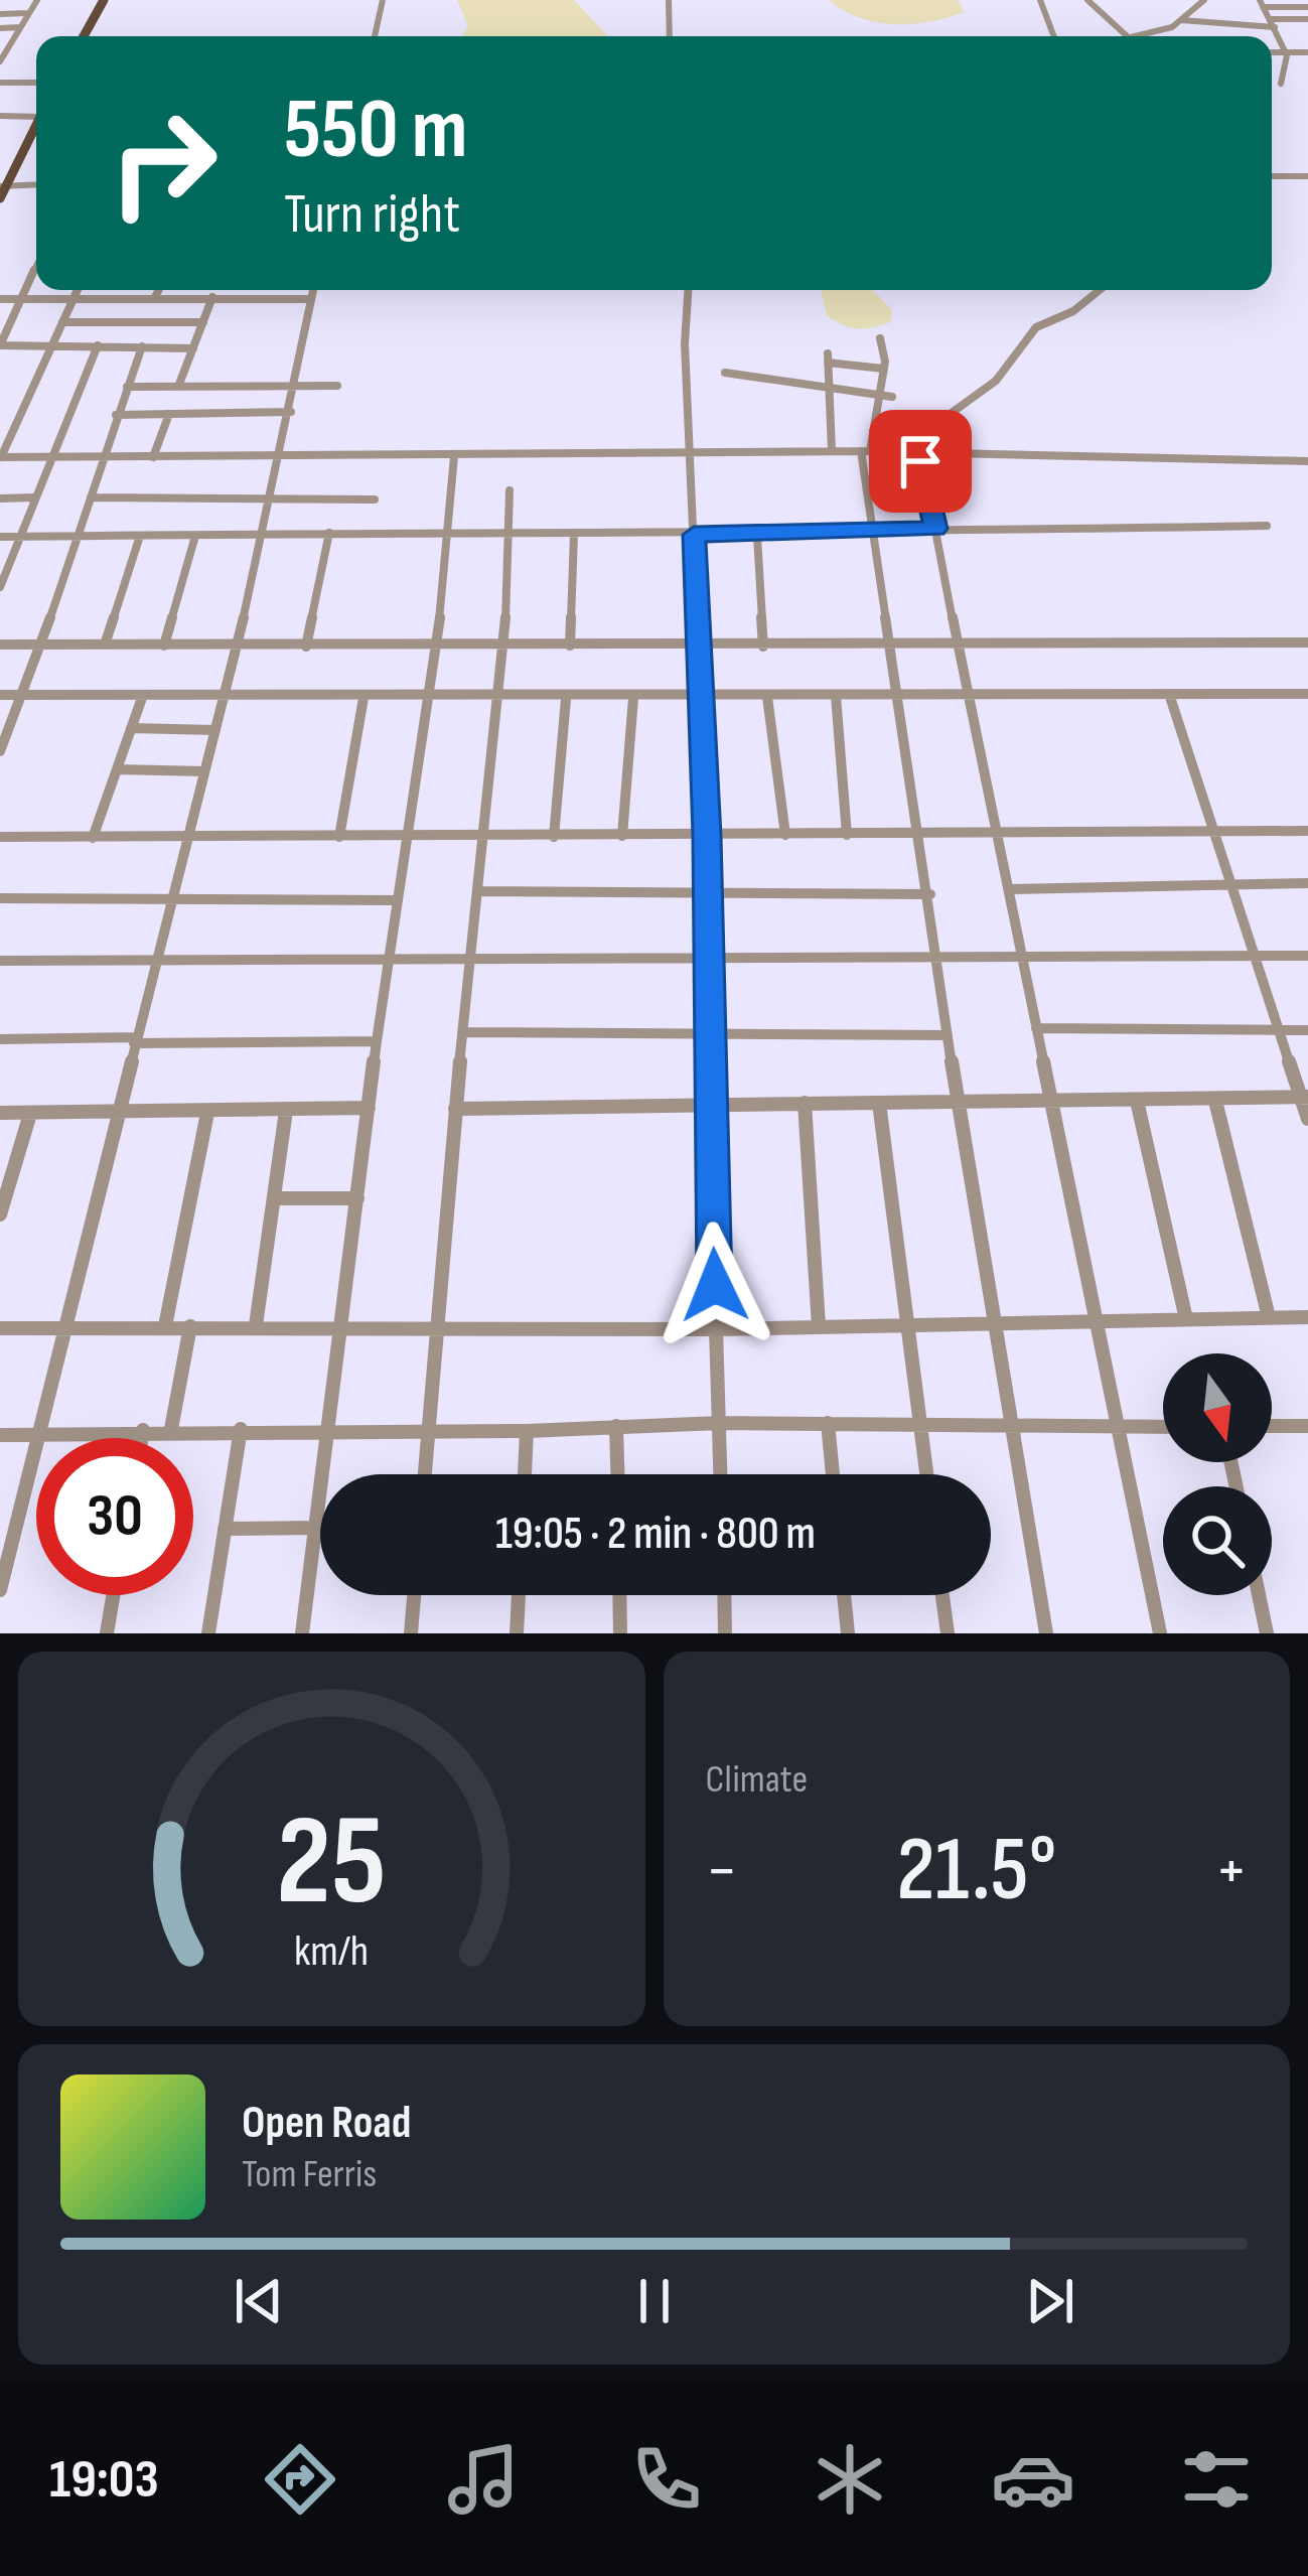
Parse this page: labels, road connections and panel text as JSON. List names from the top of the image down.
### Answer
{
  "north": "bottom",
  "page": {
    "turn": ["550 m", "Turn right"],
    "limit": "30",
    "trip": "19:05 · 2 min · 800 m",
    "tile": "Climate",
    "heat": ["−", "21.5°", "+"],
    "song": ["Open Road", "Tom Ferris"],
    "tabs": "19:03",
    "gauge": ["25", "km/h"]
  }
}
